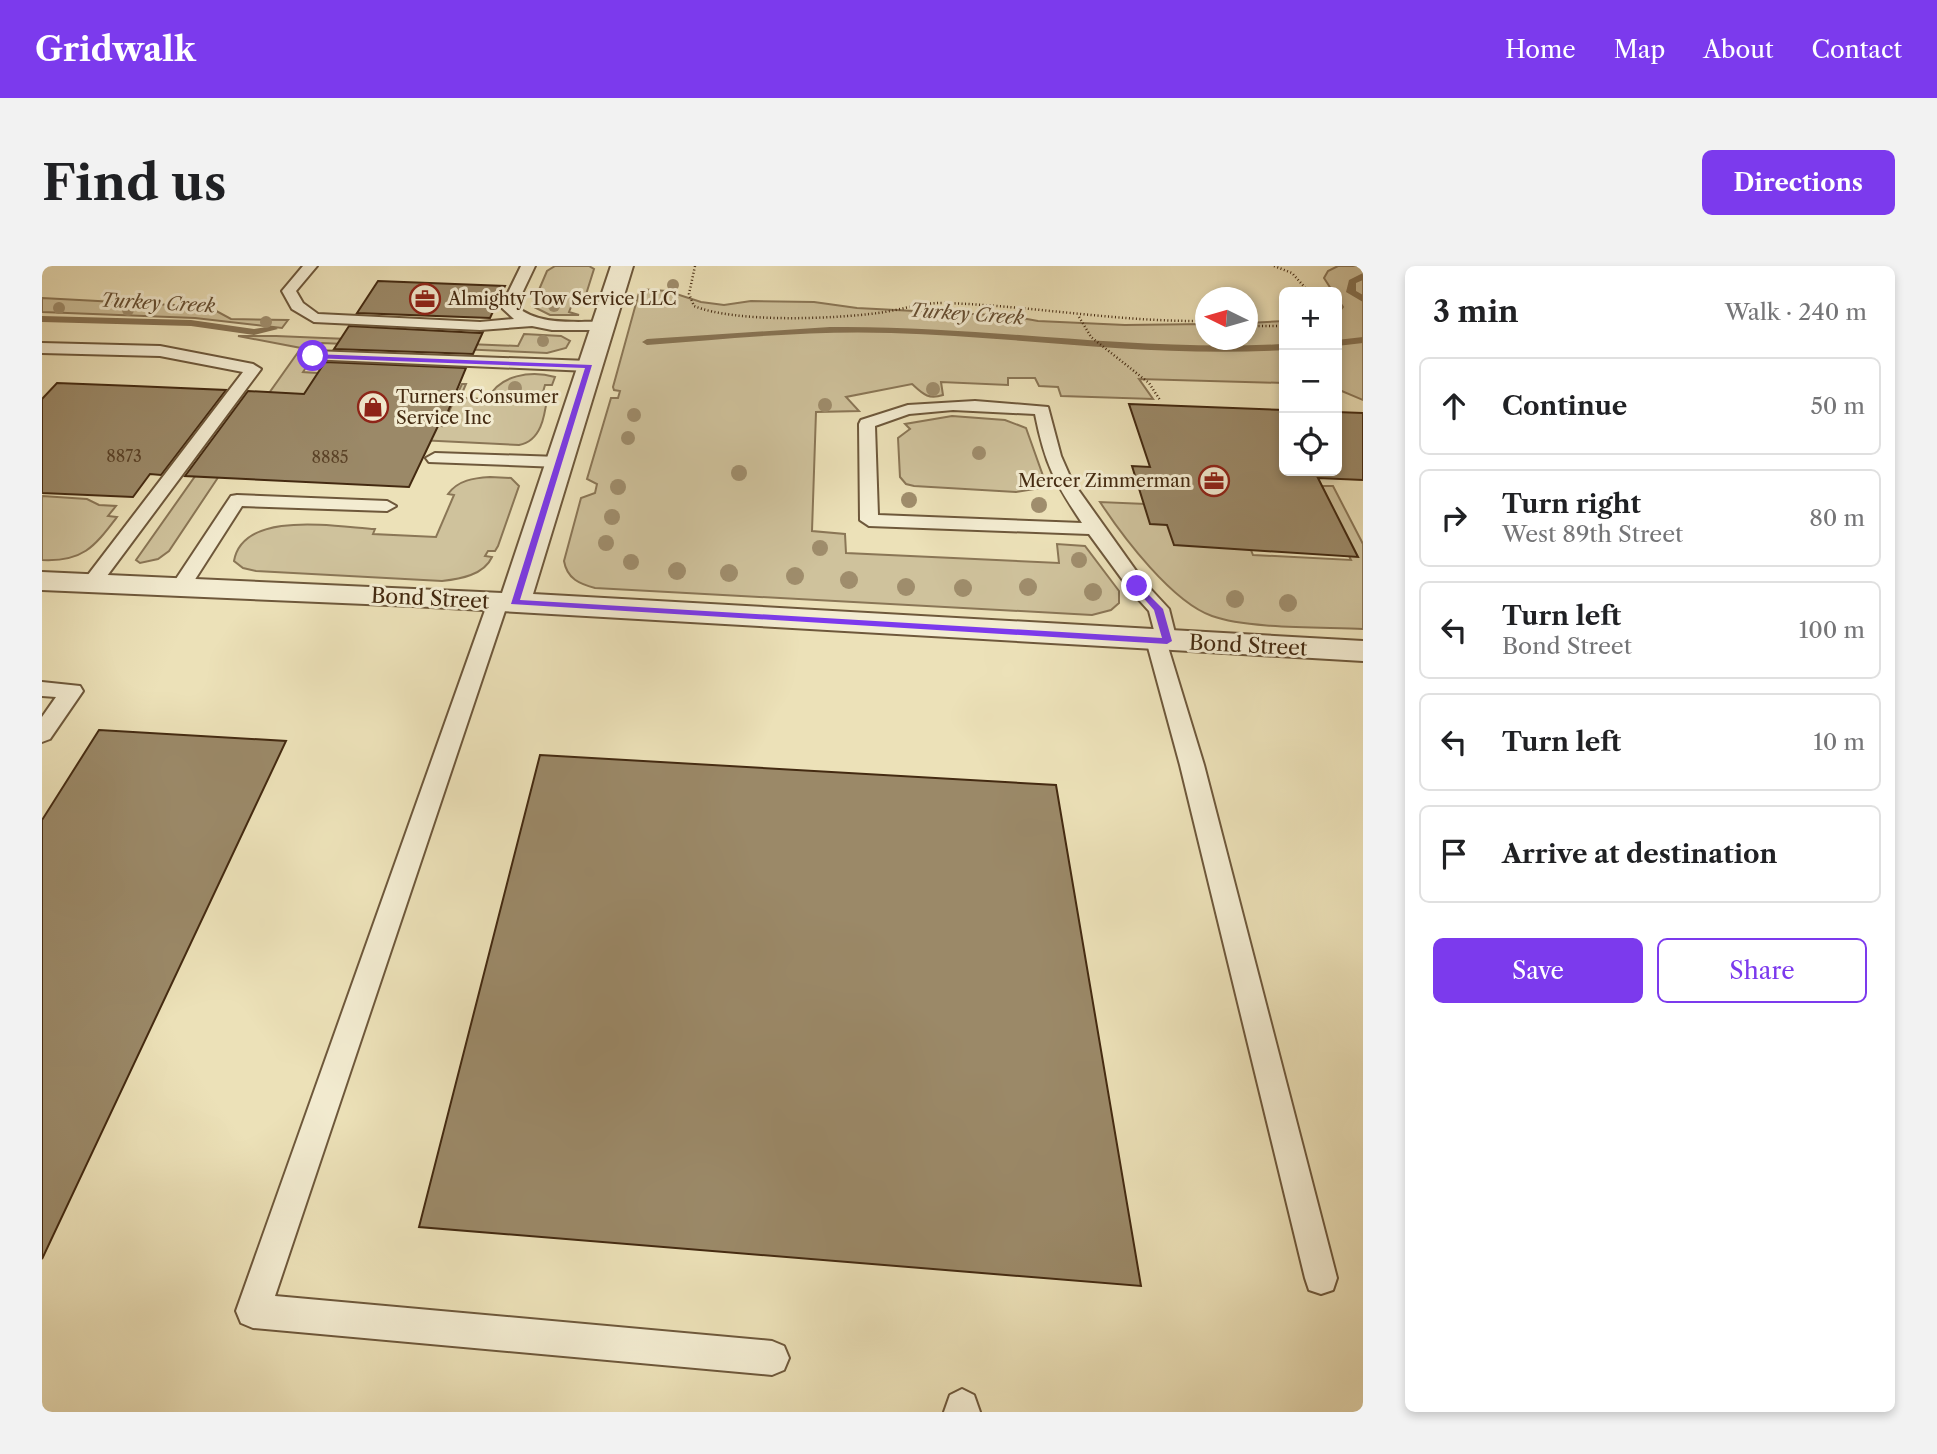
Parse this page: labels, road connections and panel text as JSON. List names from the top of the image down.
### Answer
{
  "streets": {
    "street": ["Bond Street"]
  },
  "water": ["Turkey Creek"],
  "places": {
    "office": ["Almighty Tow Service LLC", "Mercer Zimmerman"],
    "shop": ["Turners Consumer Service Inc"]
  },
  "house_numbers": ["8873", "8885"],
  "north": "left",
  "page": {
    "header": "Gridwalk",
    "nav": [
      "Home",
      "Map",
      "About",
      "Contact"
    ],
    "buttons": [
      "Directions",
      ["Save", "Share"]
    ],
    "title": "Find us",
    "heading": ["3 min", "Walk · 240 m"],
    "map_buttons": ["+", "−"],
    "list": [
      ["Continue", "50 m"],
      ["Turn right", "West 89th Street", "80 m"],
      ["Turn left", "Bond Street", "100 m"],
      ["Turn left", "10 m"],
      "Arrive at destination"
    ]
  }
}
